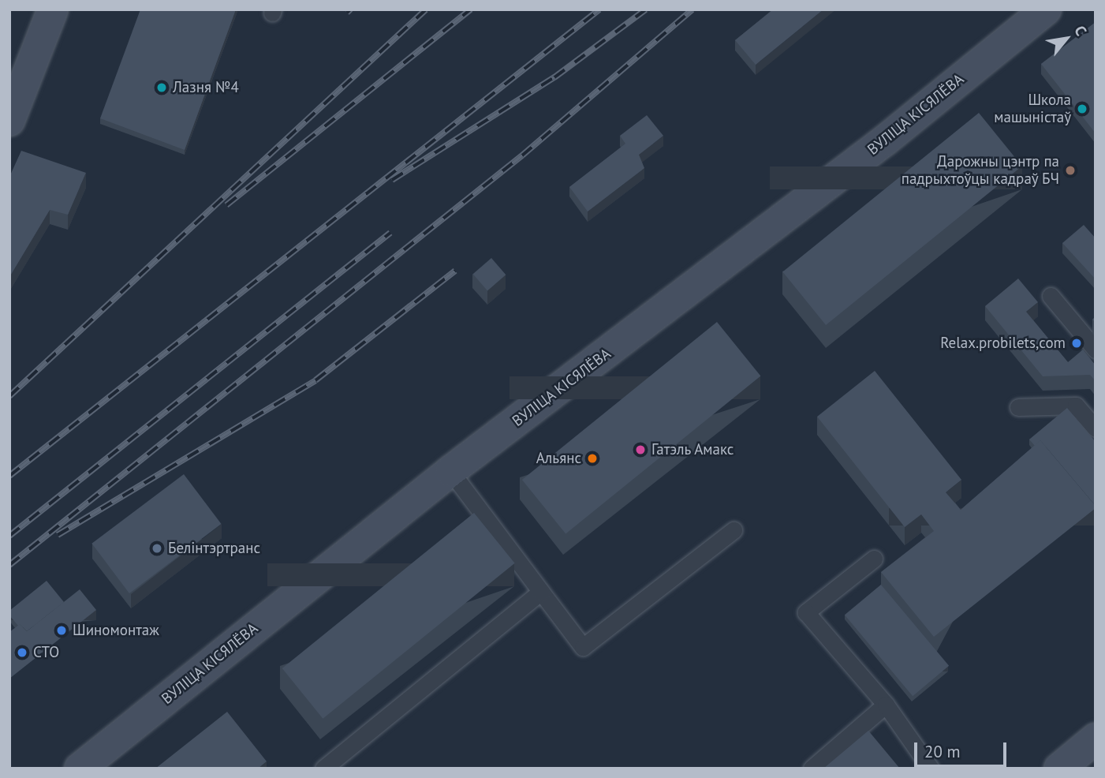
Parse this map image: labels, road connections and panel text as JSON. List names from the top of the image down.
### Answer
{
  "streets": {
    "street": ["ВУЛІЦА КІСЯЛЁВА"]
  },
  "places": [
    "Лазня №4",
    "Школа машыністаў",
    "Дарожны цэнтр па падрыхтоўцы кадраў БЧ",
    "Relax.probilets,com",
    "Гатэль Амакс",
    "Альянс",
    "Белінтэртранс",
    "Шиномонтаж",
    "СТО"
  ],
  "scale_bar": "20 m",
  "north": "top right"
}
